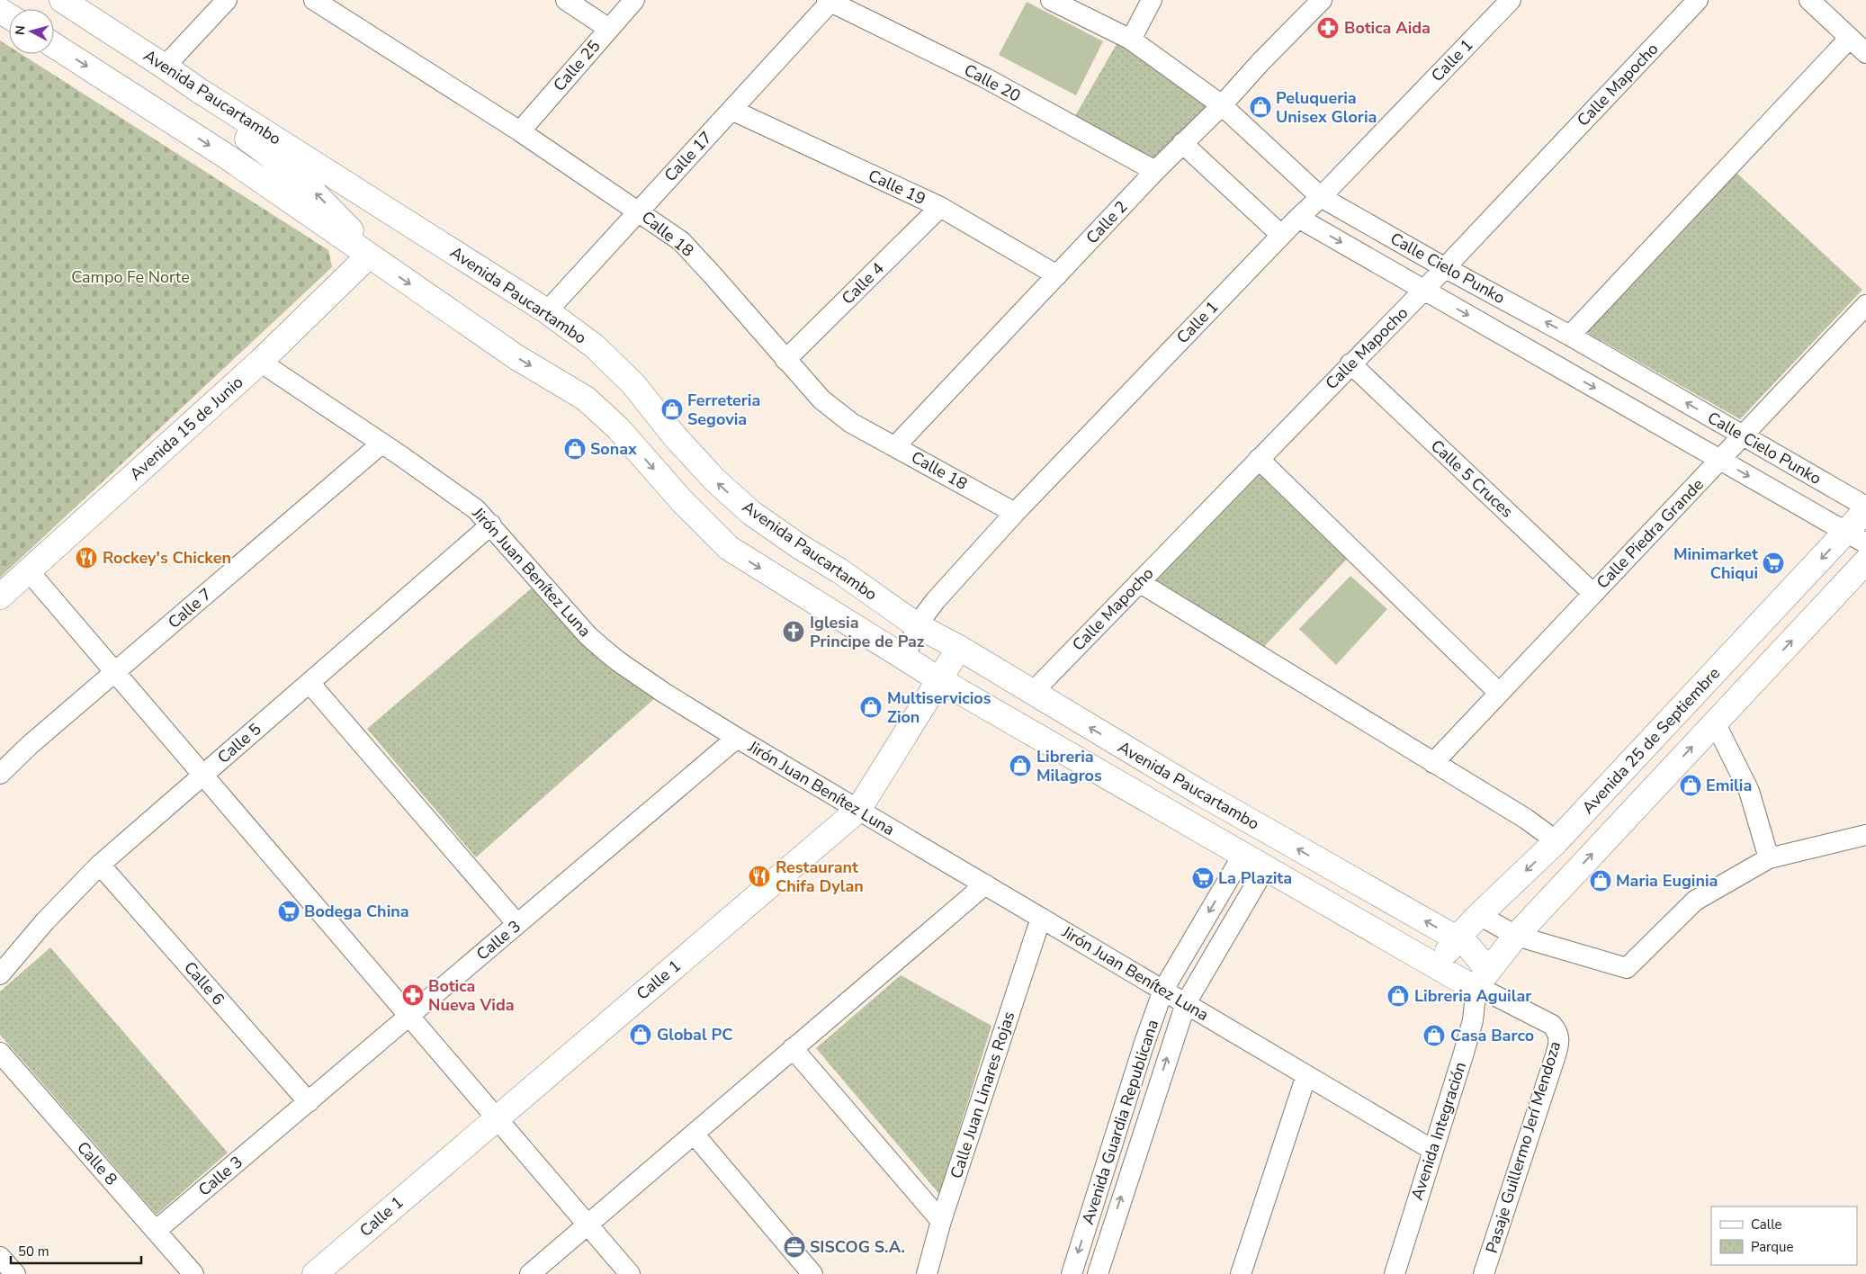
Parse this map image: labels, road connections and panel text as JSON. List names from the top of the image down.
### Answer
{
  "streets": {
    "main road": [
      "Calle 1",
      "Avenida Paucartambo",
      "Avenida 15 de Junio",
      "Avenida 25 de Septiembre"
    ],
    "street": [
      "Calle 25",
      "Calle 20",
      "Calle Mapocho",
      "Calle 17",
      "Calle 19",
      "Calle 2",
      "Calle 18",
      "Calle Cielo Punko",
      "Calle 4",
      "Calle 5 Cruces",
      "Calle Piedra Grande",
      "Jirón Juan Benítez Luna",
      "Calle 7",
      "Calle 5",
      "Calle 3",
      "Calle 6",
      "Calle Juan Linares Rojas",
      "Avenida Guardia Republicana",
      "Avenida Integración",
      "Pasaje Guillermo Jerí Mendoza",
      "Calle 8"
    ]
  },
  "crossings": [
    ["Calle 1", "Avenida Paucartambo"],
    ["Calle 1", "Calle 18"],
    ["Calle 1", "Calle Cielo Punko"],
    ["Calle 1", "Jirón Juan Benítez Luna"],
    ["Calle 25", "Calle 18"],
    ["Calle 20", "Calle 17"],
    ["Calle 20", "Calle 2"],
    ["Calle Mapocho", "Avenida Paucartambo"],
    ["Calle Mapocho", "Calle Cielo Punko"],
    ["Calle Mapocho", "Calle 5 Cruces"],
    ["Avenida Paucartambo", "Calle 17"],
    ["Avenida Paucartambo", "Avenida 25 de Septiembre"],
    ["Avenida Paucartambo", "Avenida Integración"],
    ["Avenida Paucartambo", "Pasaje Guillermo Jerí Mendoza"],
    ["Calle 17", "Calle 19"],
    ["Calle 17", "Calle 18"],
    ["Calle 19", "Calle 2"],
    ["Calle 19", "Calle 4"],
    ["Calle 2", "Calle 18"],
    ["Calle 2", "Calle Cielo Punko"],
    ["Calle 18", "Calle 4"],
    ["Calle Cielo Punko", "Calle Piedra Grande"],
    ["Calle Cielo Punko", "Avenida 25 de Septiembre"],
    ["Avenida 15 de Junio", "Jirón Juan Benítez Luna"],
    ["Calle 5 Cruces", "Calle Piedra Grande"],
    ["Jirón Juan Benítez Luna", "Calle 7"],
    ["Jirón Juan Benítez Luna", "Calle 5"],
    ["Jirón Juan Benítez Luna", "Calle 3"],
    ["Jirón Juan Benítez Luna", "Calle Juan Linares Rojas"],
    ["Jirón Juan Benítez Luna", "Avenida Guardia Republicana"],
    ["Jirón Juan Benítez Luna", "Avenida Integración"],
    ["Calle 5", "Calle 6"],
    ["Calle 3", "Calle 6"],
    ["Calle 3", "Calle 8"],
    ["Avenida Integración", "Pasaje Guillermo Jerí Mendoza"]
  ],
  "parks": ["Campo Fe Norte"],
  "places": {
    "pharmacy": ["Botica Aida", "Botica Nueva Vida"],
    "shop": [
      "Peluqueria Unisex Gloria",
      "Ferreteria Segovia",
      "Sonax",
      "Multiservicios Zion",
      "Libreria Milagros",
      "Emilia",
      "Maria Euginia",
      "Libreria Aguilar",
      "Global PC",
      "Casa Barco"
    ],
    "restaurant": ["Rockey's Chicken", "Restaurant Chifa Dylan"],
    "supermarket": ["Minimarket Chiqui", "La Plazita", "Bodega China"],
    "church": ["Iglesia Principe de Paz"],
    "office": ["SISCOG S.A."]
  },
  "legend": ["Calle", "Parque"],
  "scale_bar": "50 m",
  "north": "left"
}
